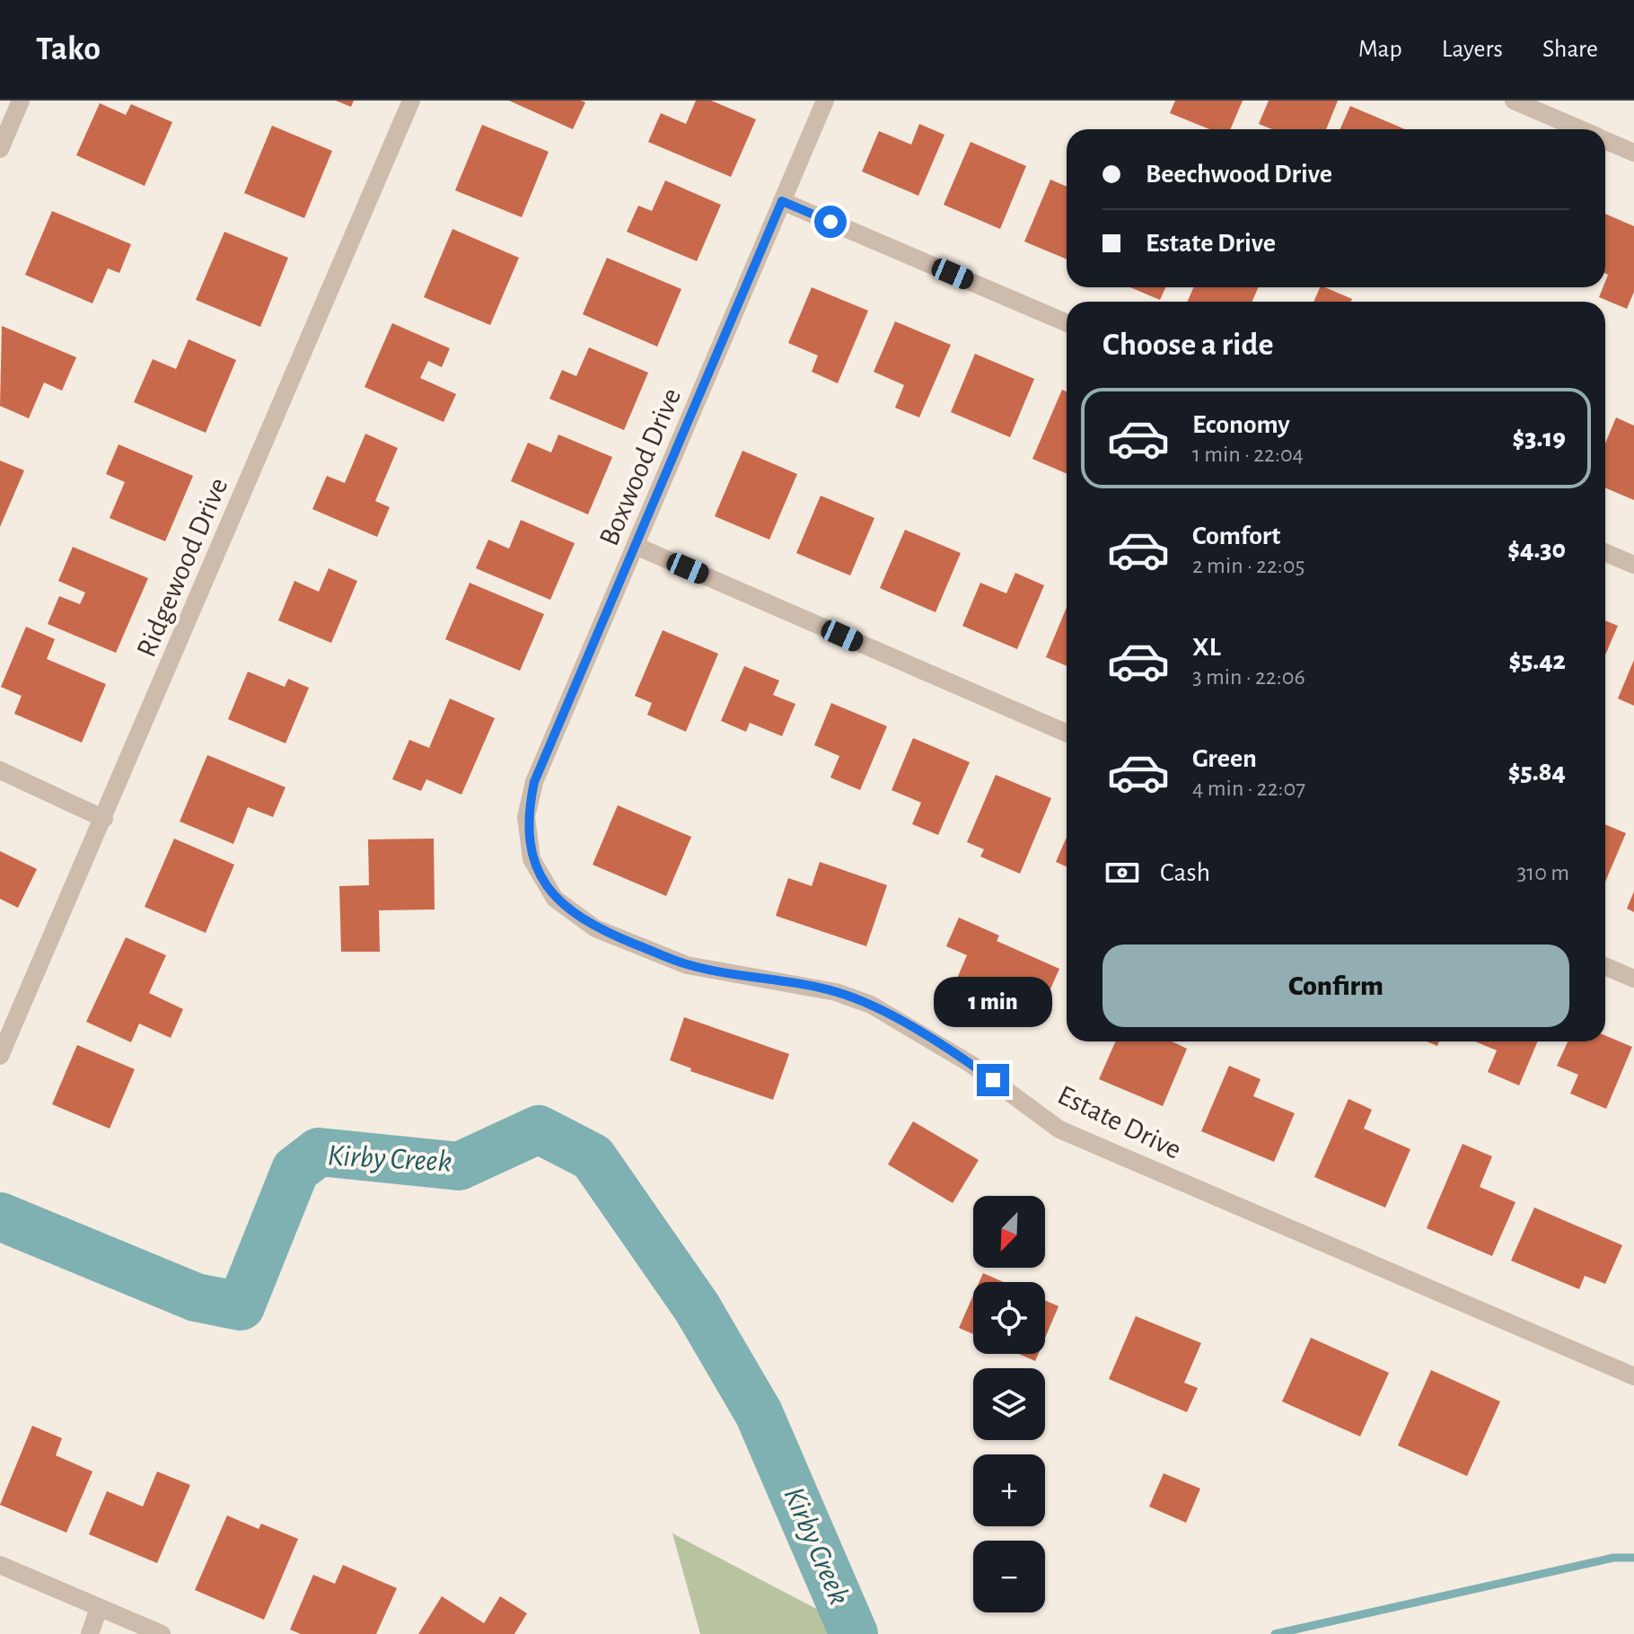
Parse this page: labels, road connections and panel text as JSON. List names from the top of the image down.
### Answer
{
  "streets": {
    "street": ["Boxwood Drive", "Ridgewood Drive", "Estate Drive"]
  },
  "crossings": [
    ["Boxwood Drive", "Estate Drive"]
  ],
  "water": ["Kirby Creek"],
  "north": "bottom left",
  "page": {
    "header": "Tako",
    "nav": ["Map", "Layers", "Share"],
    "banner": ["Beechwood Drive", "Estate Drive"],
    "heading": "Choose a ride",
    "list": [
      {
        "name": "Economy",
        "note": "1 min · 22:04",
        "value": "$3.19"
      },
      {
        "name": "Comfort",
        "note": "2 min · 22:05",
        "value": "$4.30"
      },
      {
        "name": "XL",
        "note": "3 min · 22:06",
        "value": "$5.42"
      },
      {
        "name": "Green",
        "note": "4 min · 22:07",
        "value": "$5.84"
      }
    ],
    "pay": ["Cash", "310 m"],
    "buttons": "Confirm",
    "bubble": "1 min",
    "map_buttons": ["+", "−"]
  }
}
